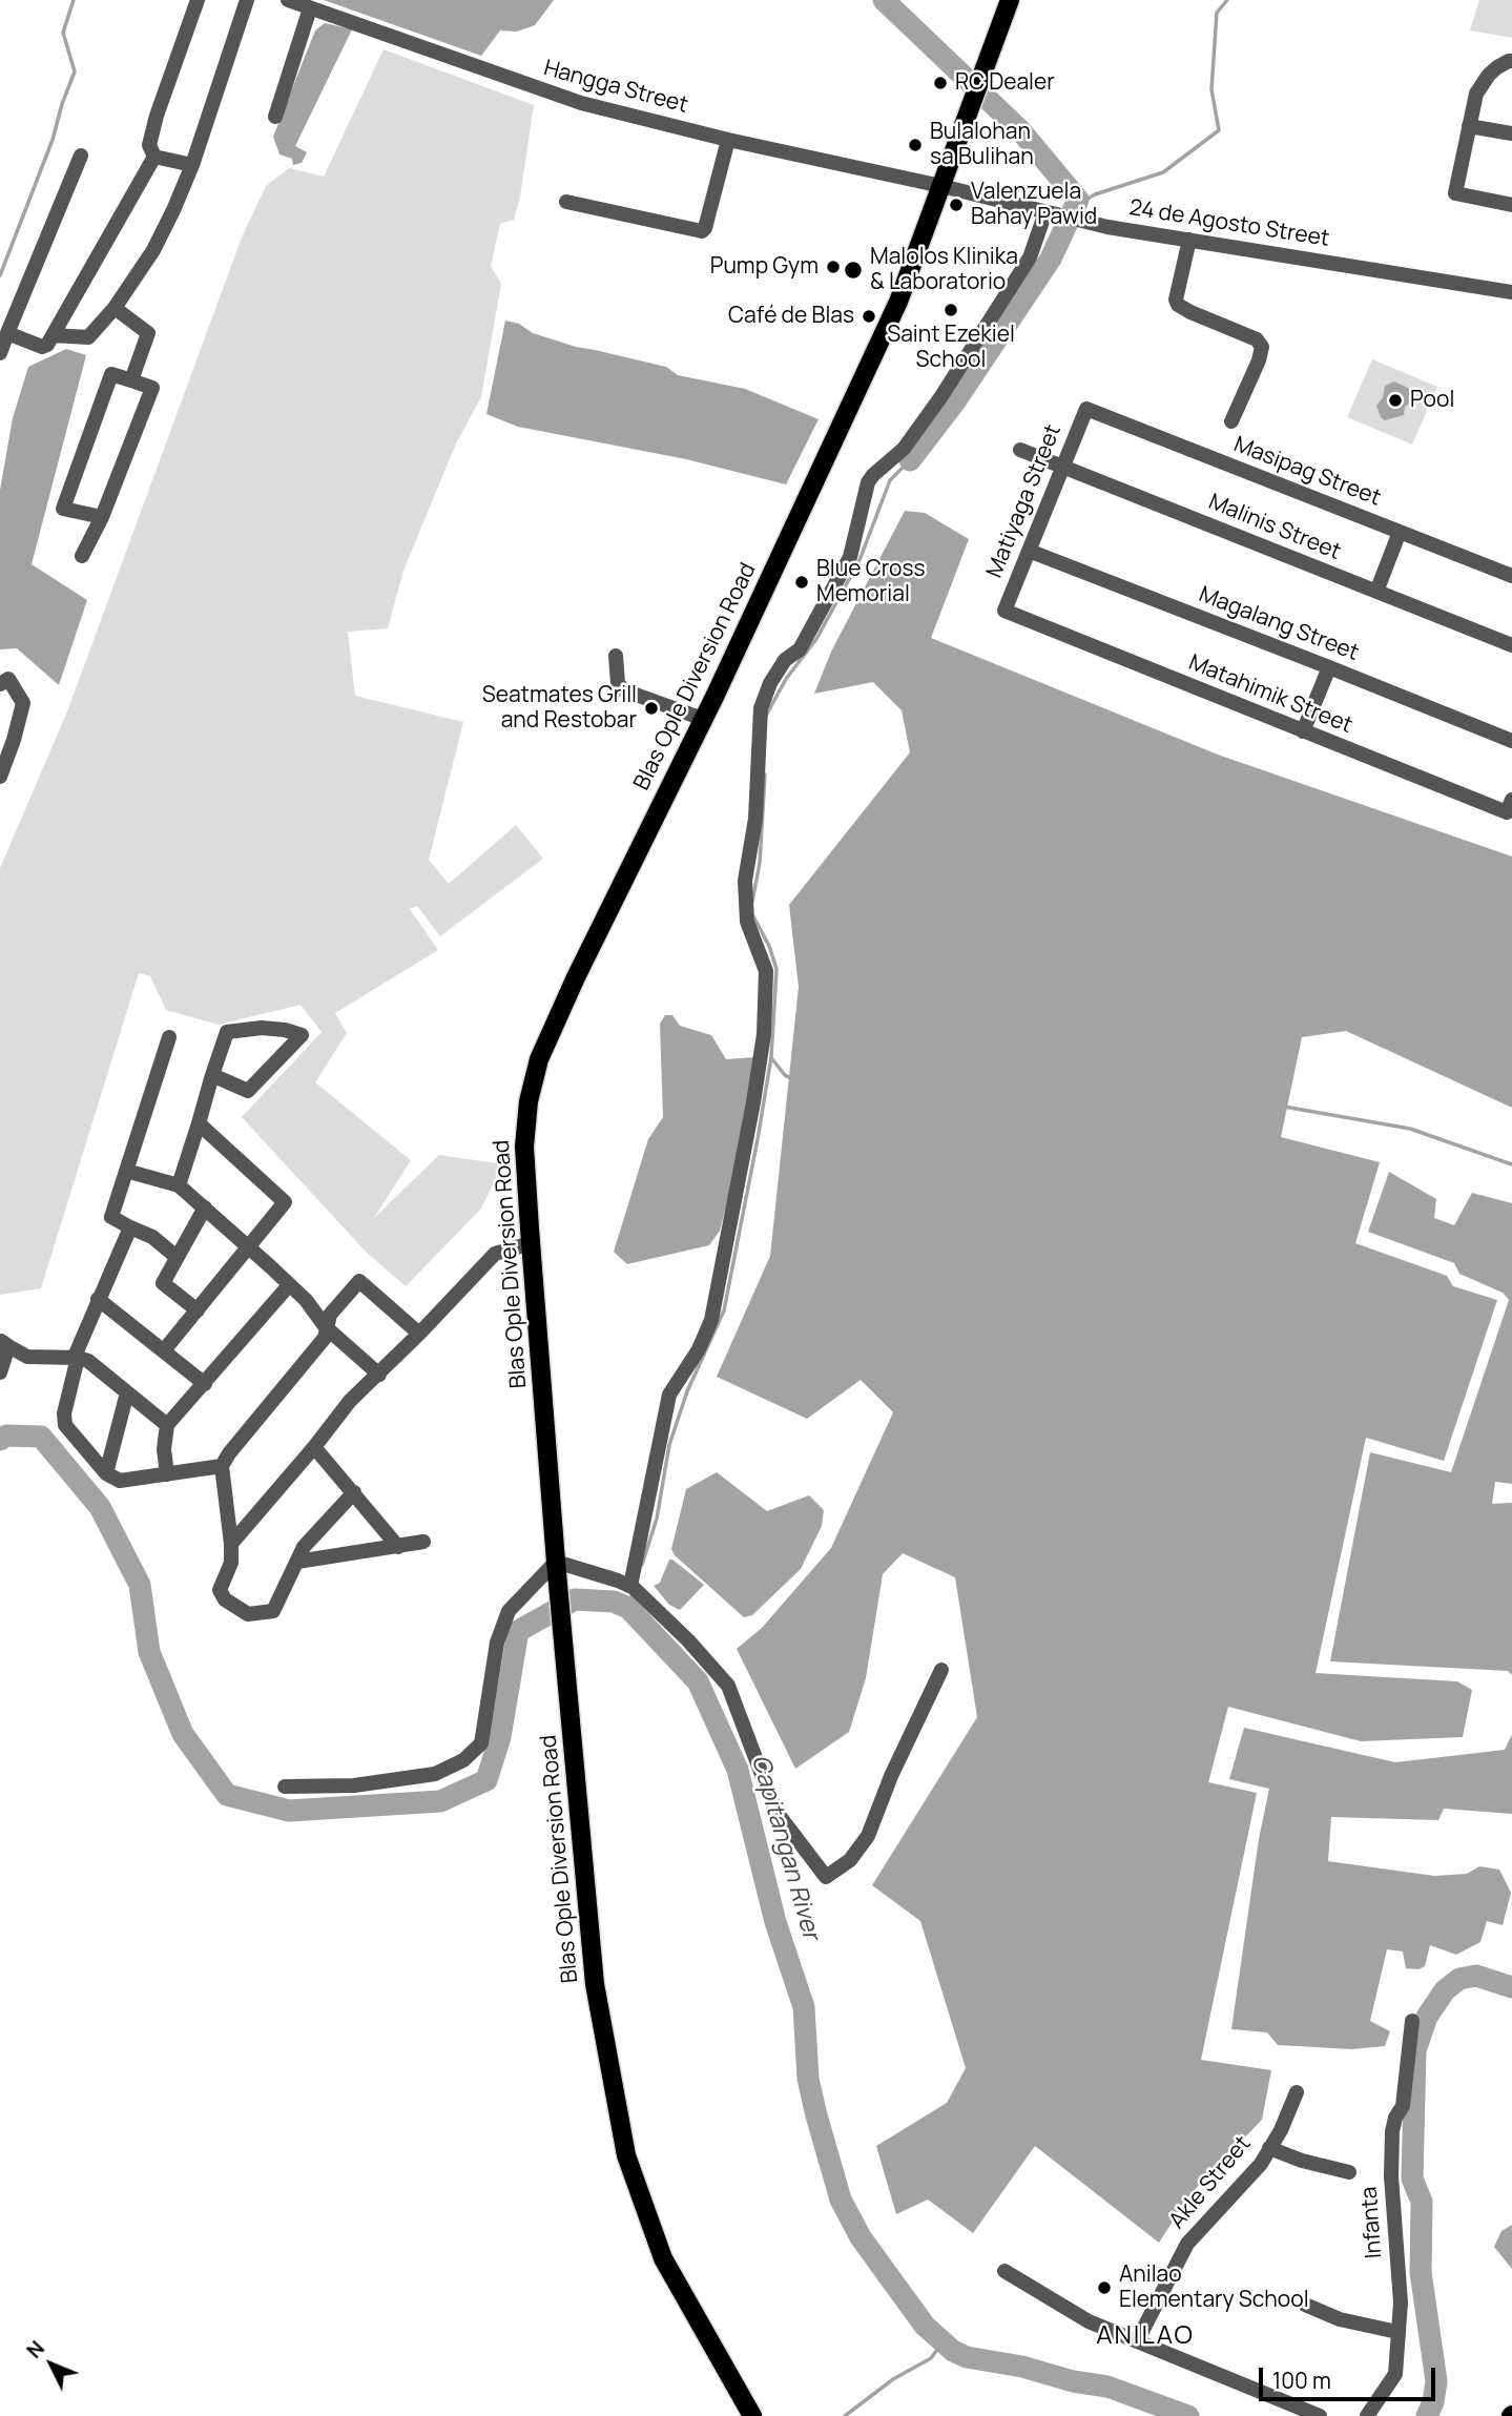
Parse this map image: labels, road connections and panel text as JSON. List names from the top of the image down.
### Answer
{
  "streets": {
    "main road": ["Blas Ople Diversion Road"],
    "street": [
      "Hangga Street",
      "24 de Agosto Street",
      "Masipag Street",
      "Matiyaga Street",
      "Malinis Street",
      "Magalang Street",
      "Matahimik Street",
      "Akle Street",
      "Infanta"
    ]
  },
  "crossings": [
    ["Hangga Street", "24 de Agosto Street"],
    ["Hangga Street", "Blas Ople Diversion Road"],
    ["24 de Agosto Street", "Blas Ople Diversion Road"],
    ["Masipag Street", "Matiyaga Street"],
    ["Matiyaga Street", "Malinis Street"],
    ["Matiyaga Street", "Magalang Street"],
    ["Matiyaga Street", "Matahimik Street"]
  ],
  "districts": ["ANILAO"],
  "water": ["Capitangan River"],
  "places": [
    "RC Dealer",
    "Bulalohan sa Bulihan",
    "Valenzuela Bahay Pawid",
    "Pump Gym",
    "Malolos Klinika & Laboratorio",
    "Saint Ezekiel School",
    "Café de Blas",
    "Pool",
    "Blue Cross Memorial",
    "Seatmates Grill and Restobar",
    "Anilao Elementary School"
  ],
  "scale_bar": "100 m",
  "north": "top left"
}
